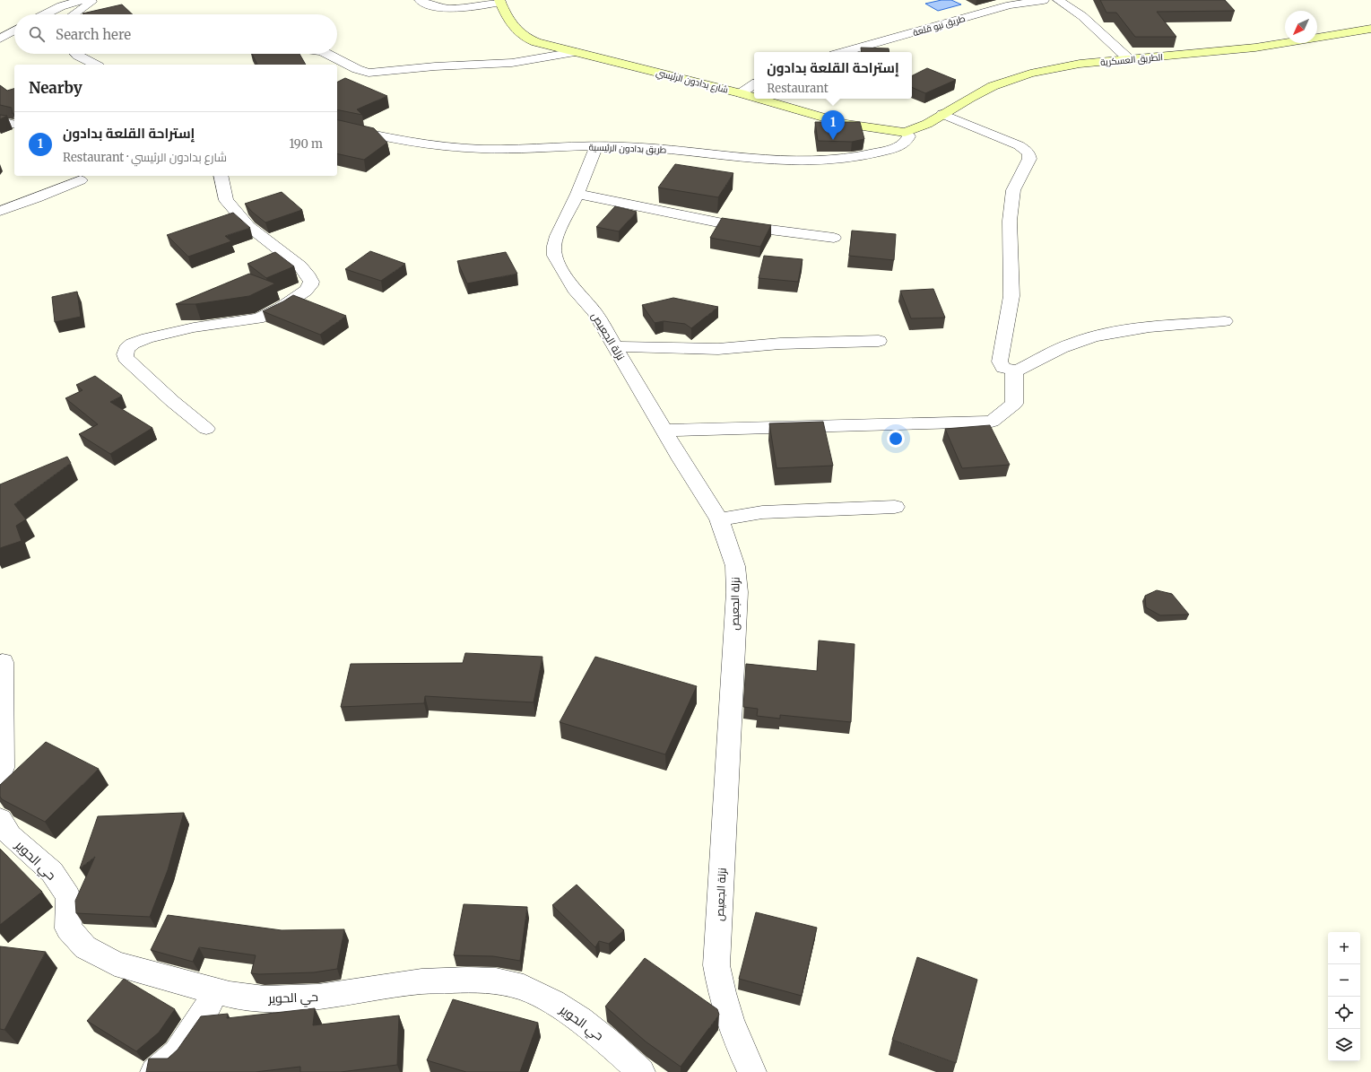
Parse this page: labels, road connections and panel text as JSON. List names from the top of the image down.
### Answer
{
  "streets": {
    "main road": ["الطريق العسكرية", "شارع بدادون الرئيسي"],
    "street": [
      "طريق نيو قلعة",
      "طريق بدادون الرئيسية",
      "نزلة الجعيص",
      "حي الحوير"
    ]
  },
  "crossings": [
    ["الطريق العسكرية", "شارع بدادون الرئيسي"],
    ["الطريق العسكرية", "طريق بدادون الرئيسية"],
    ["شارع بدادون الرئيسي", "طريق بدادون الرئيسية"],
    ["طريق بدادون الرئيسية", "نزلة الجعيص"]
  ],
  "north": "bottom left",
  "page": {
    "search": "Search here",
    "popup": ["إستراحة القلعة بدادون", "Restaurant"],
    "heading": "Nearby",
    "pins": "1",
    "list": [
      {
        "mark": "1",
        "name": "إستراحة القلعة بدادون",
        "note": "Restaurant · شارع بدادون الرئيسي",
        "value": "190 m"
      }
    ],
    "map_buttons": ["+", "−"]
  }
}
